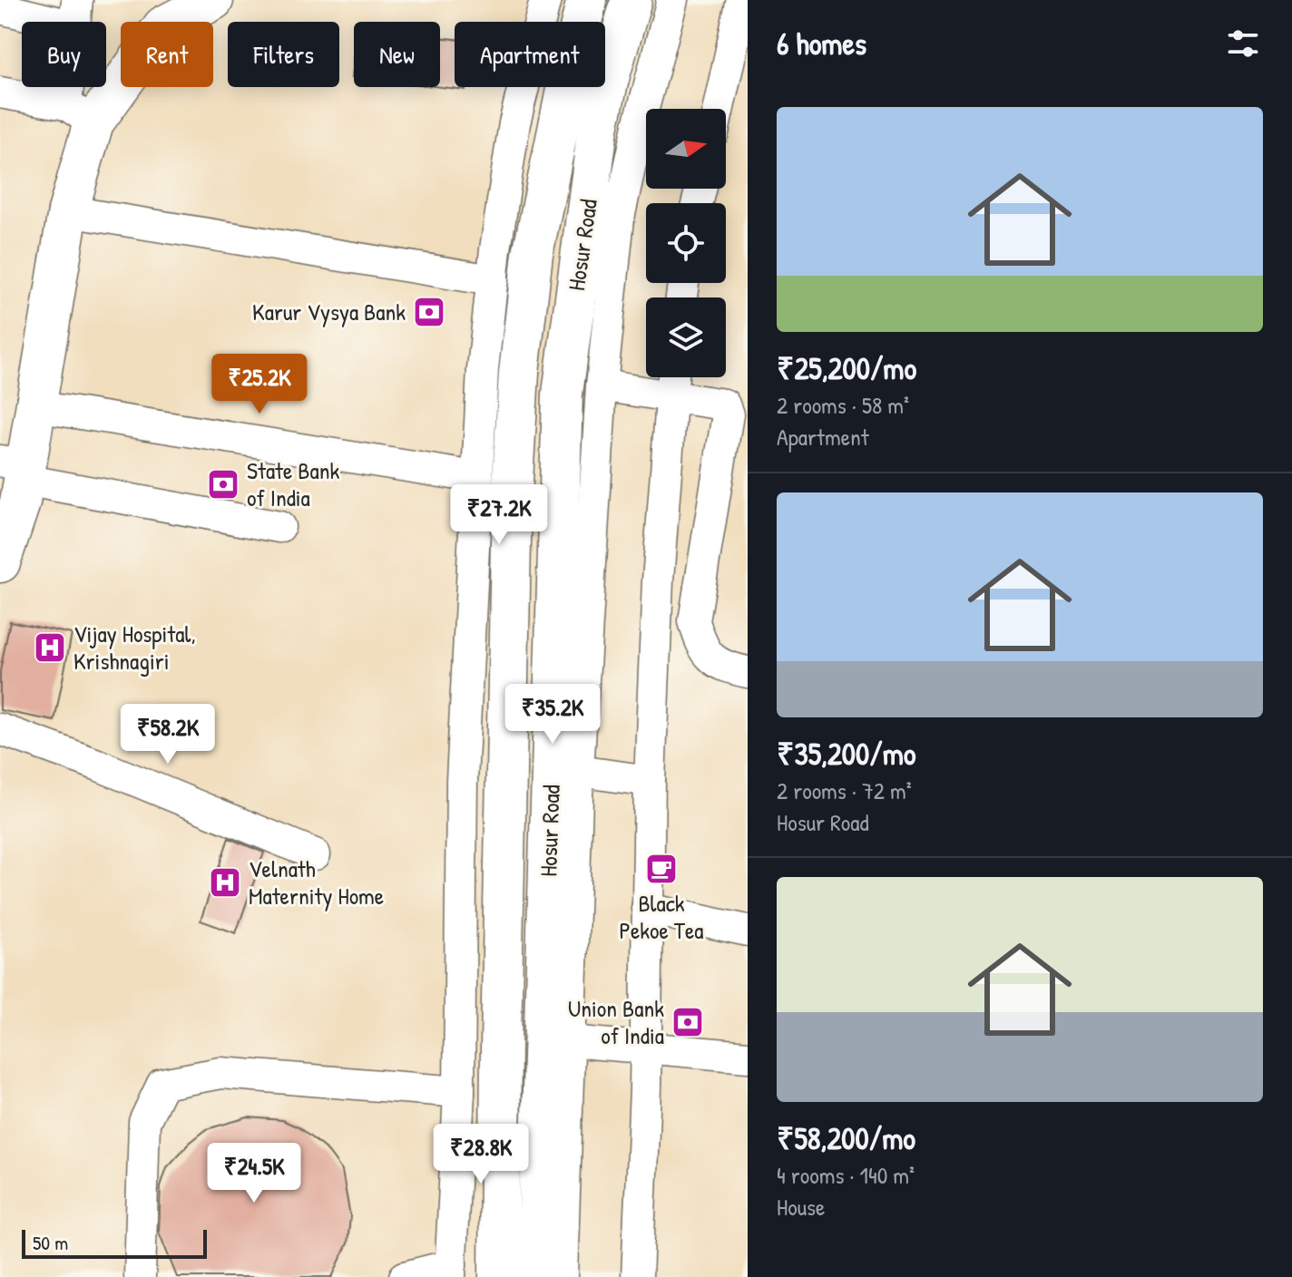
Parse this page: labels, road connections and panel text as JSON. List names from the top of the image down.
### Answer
{
  "streets": {
    "main road": ["Hosur Road"]
  },
  "places": {
    "bank": ["Karur Vysya Bank", "State Bank of India", "Union Bank of India"],
    "hospital": ["Vijay Hospital, Krishnagiri", "Velnath Maternity Home"],
    "cafe": ["Black Pekoe Tea"]
  },
  "scale_bar": "50 m",
  "north": "right",
  "page": {
    "heading": "6 homes",
    "chip": [
      "Buy",
      "Rent",
      "Filters",
      "New",
      "Apartment"
    ],
    "list": [
      {
        "name": "₹25,200/mo",
        "note": "2 rooms · 58 m² · Apartment"
      },
      {
        "name": "₹35,200/mo",
        "note": "2 rooms · 72 m² · Hosur Road"
      },
      {
        "name": "₹58,200/mo",
        "note": "4 rooms · 140 m² · House"
      }
    ],
    "price": [
      "₹25.2K",
      "₹27.2K",
      "₹35.2K",
      "₹58.2K",
      "₹28.8K",
      "₹24.5K"
    ],
    "scale": "50 m"
  }
}
